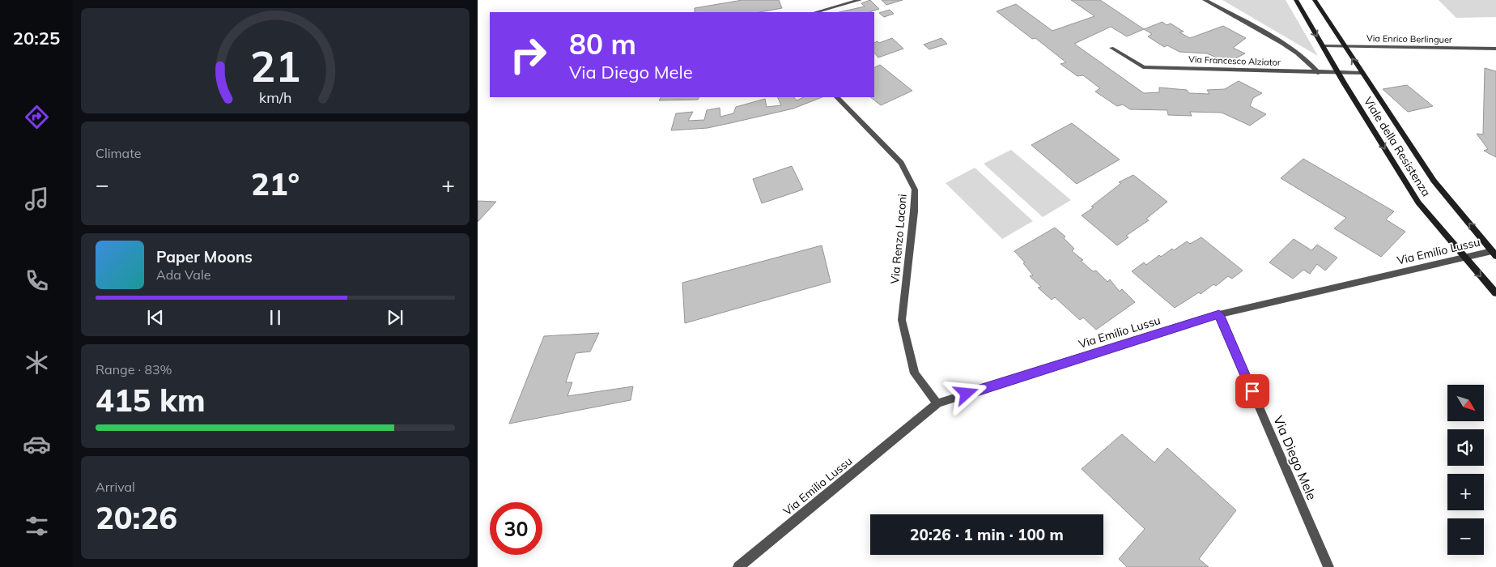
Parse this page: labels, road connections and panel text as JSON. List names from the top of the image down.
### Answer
{
  "streets": {
    "main road": ["Viale della Resistenza"],
    "street": [
      "Via Enrico Berlinguer",
      "Via Francesco Alziator",
      "Via Renzo Laconi",
      "Via Emilio Lussu",
      "Via Diego Mele"
    ]
  },
  "crossings": [
    ["Via Enrico Berlinguer", "Viale della Resistenza"],
    ["Via Francesco Alziator", "Viale della Resistenza"],
    ["Viale della Resistenza", "Via Emilio Lussu"],
    ["Via Renzo Laconi", "Via Emilio Lussu"],
    ["Via Emilio Lussu", "Via Diego Mele"]
  ],
  "north": "bottom right",
  "page": {
    "tabs": "20:25",
    "turn": ["80 m", "Via Diego Mele"],
    "tile": [
      "Climate",
      ["Range · 83%", "415 km"],
      ["Arrival", "20:26"]
    ],
    "heat": ["−", "21°", "+"],
    "song": ["Paper Moons", "Ada Vale"],
    "map_buttons": ["+", "−"],
    "limit": "30",
    "trip": "20:26 · 1 min · 100 m",
    "gauge": ["21", "km/h"]
  }
}
